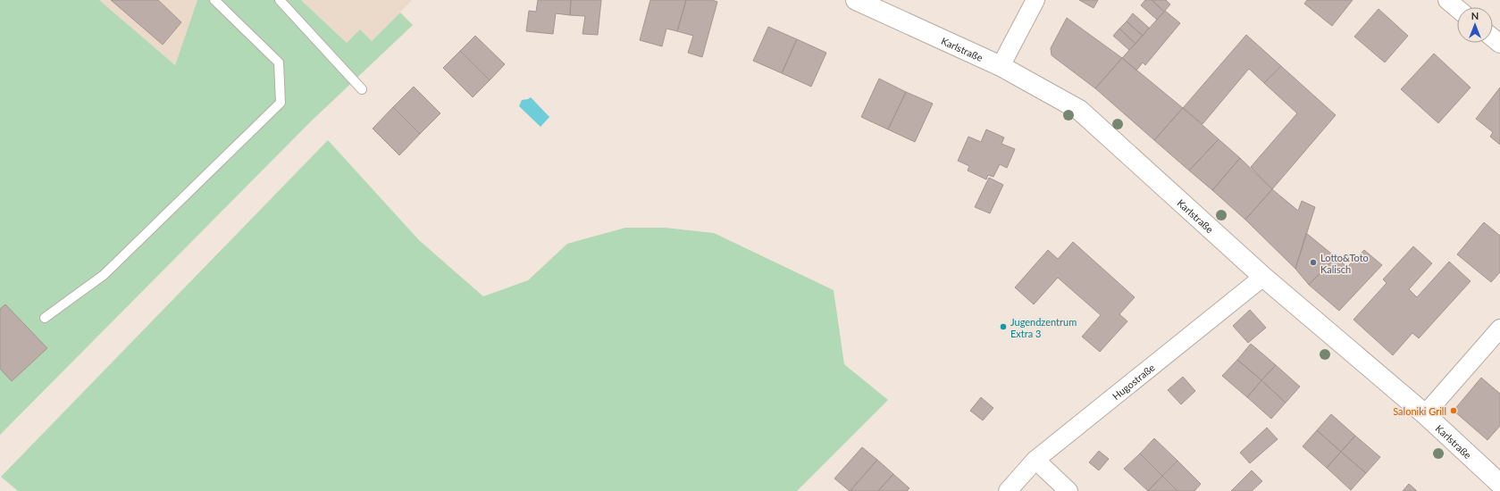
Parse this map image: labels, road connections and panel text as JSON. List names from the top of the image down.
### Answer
{
  "streets": {
    "street": ["Karlstraße", "Hugostraße"]
  },
  "crossings": [
    ["Karlstraße", "Hugostraße"]
  ],
  "places": ["Lotto&Toto Kalisch", "Jugendzentrum Extra 3", "Saloniki Grill"],
  "north": "top"
}
